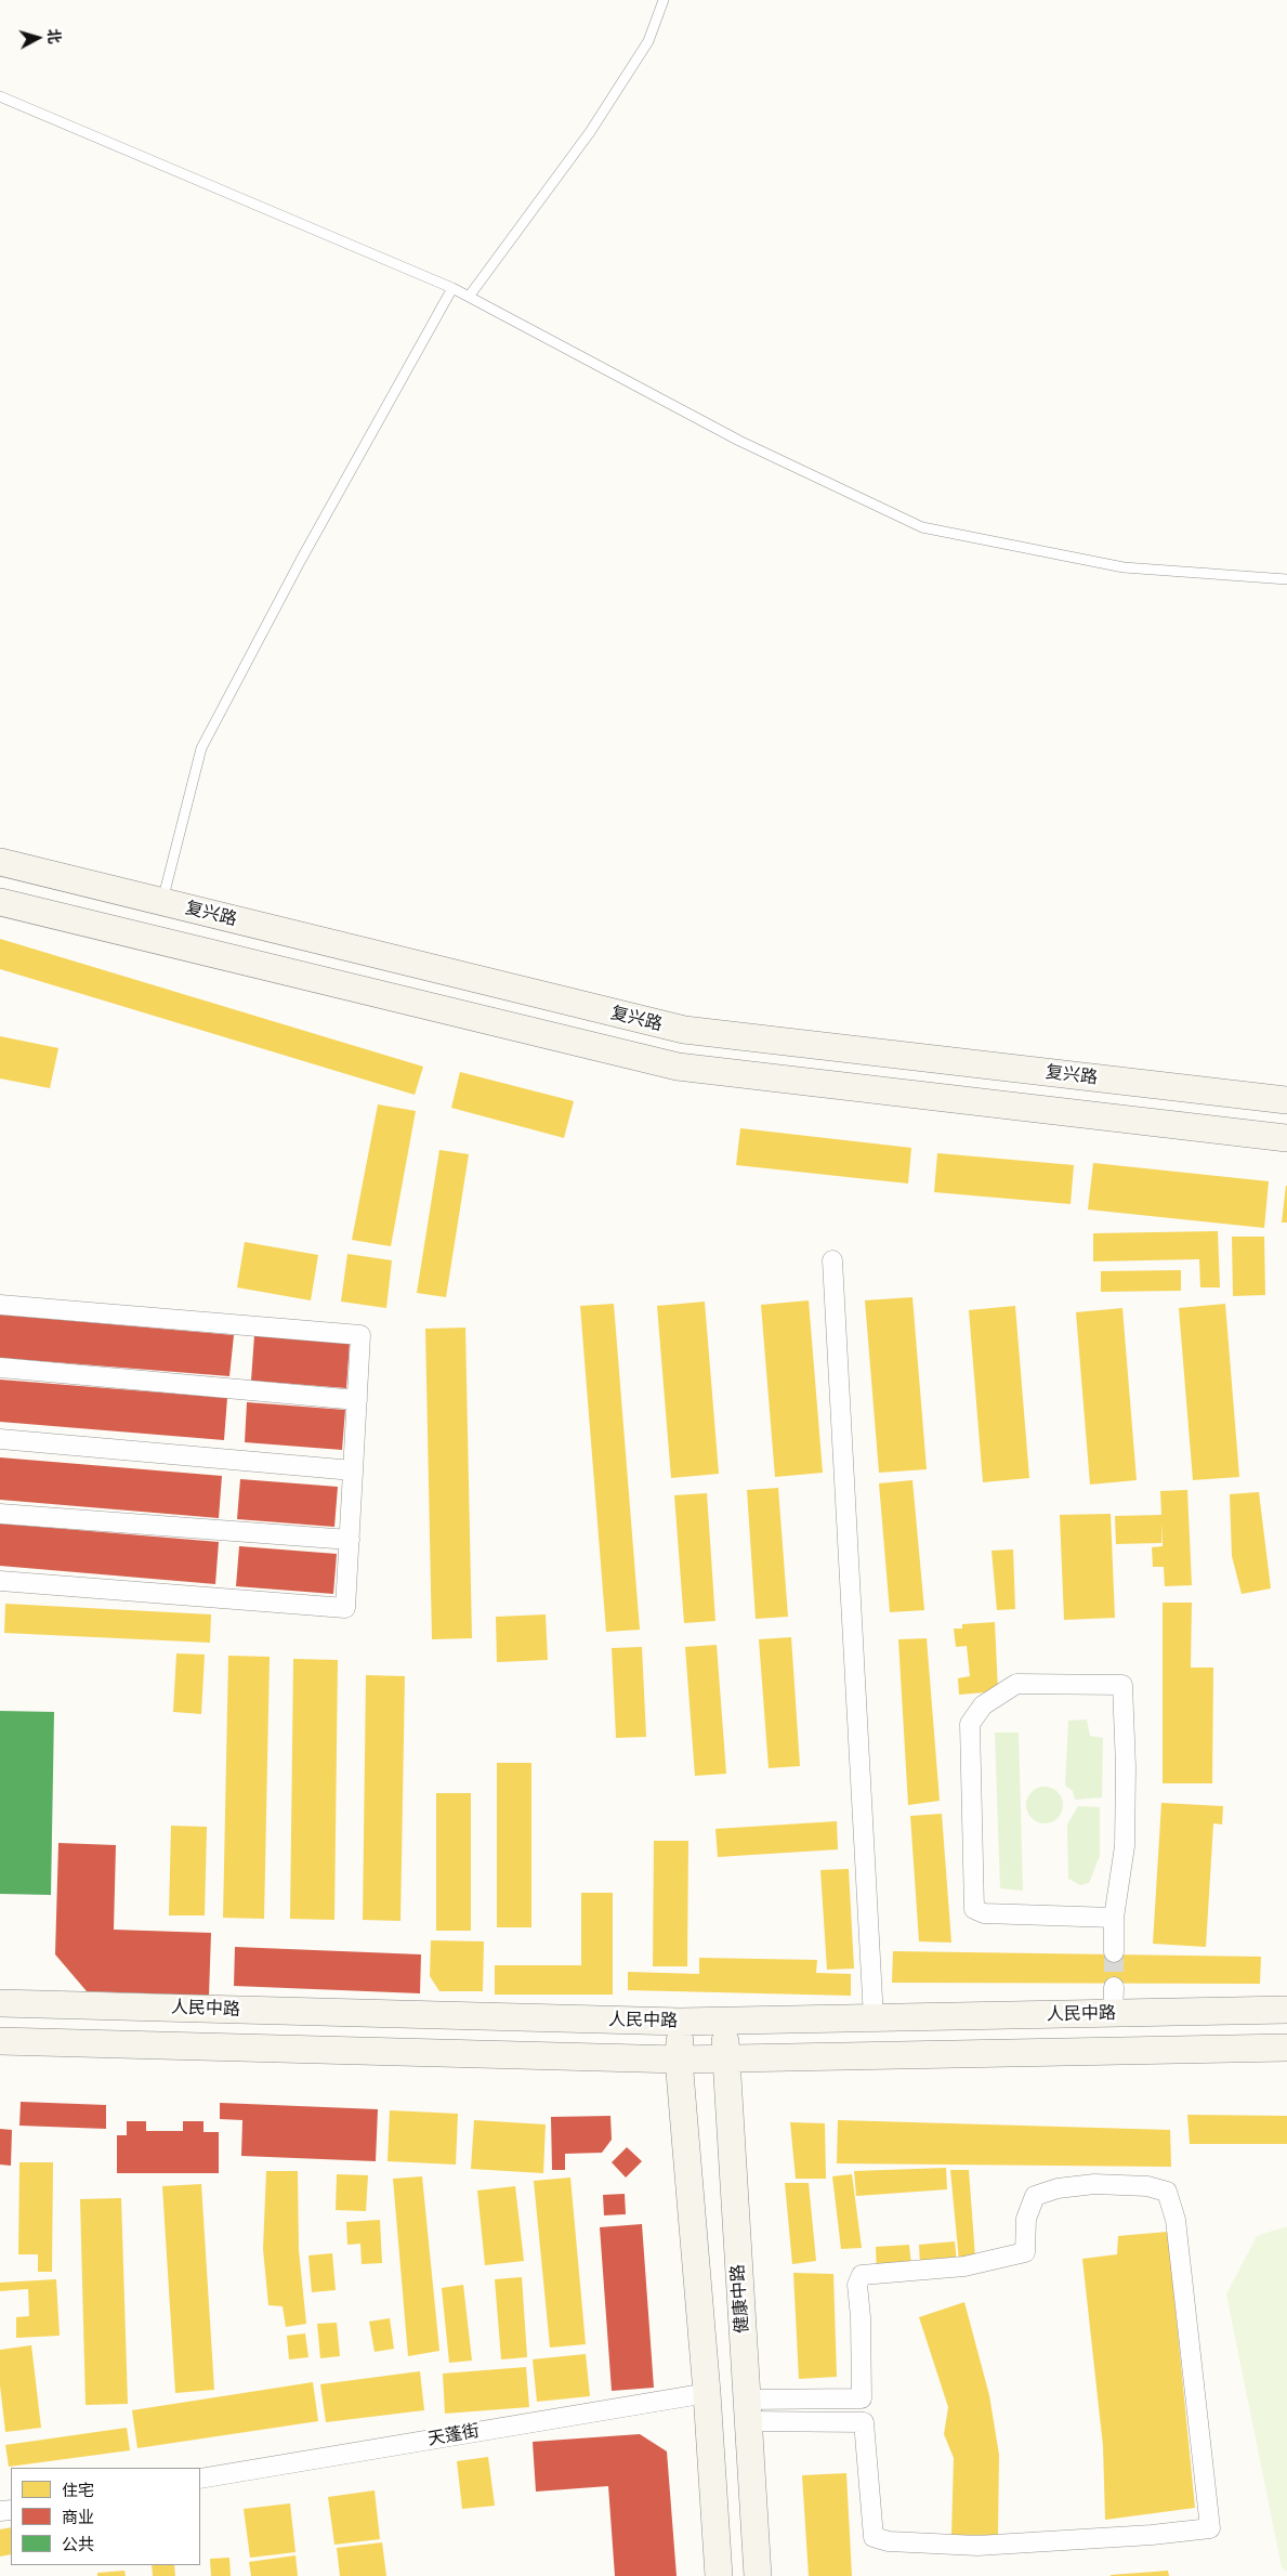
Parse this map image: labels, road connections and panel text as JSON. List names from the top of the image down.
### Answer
{
  "streets": {
    "street": [
      "复兴路",
      "人民中路",
      "健康中路",
      "天蓬街"
    ]
  },
  "crossings": [
    ["人民中路", "健康中路"]
  ],
  "legend": ["住宅", "商业", "公共"],
  "north": "right"
}
